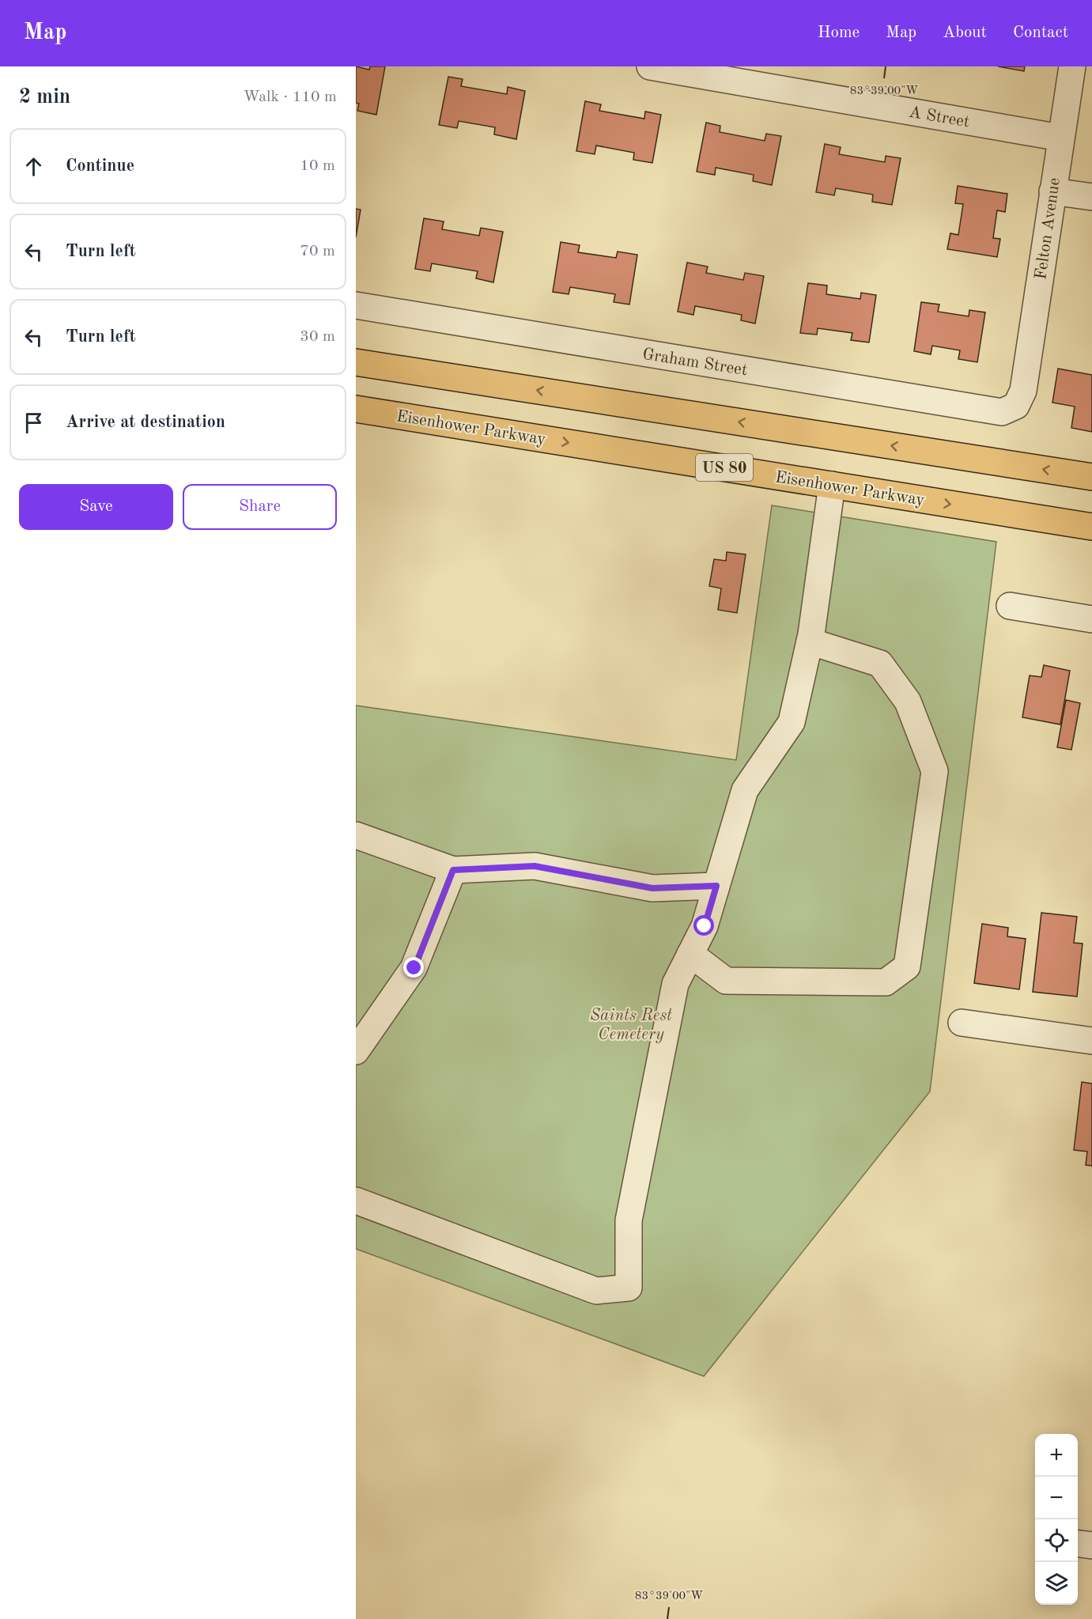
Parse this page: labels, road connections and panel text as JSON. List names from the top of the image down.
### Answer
{
  "streets": {
    "main road": ["Eisenhower Parkway", "US 80"],
    "street": ["A Street", "Felton Avenue", "Graham Street"]
  },
  "crossings": [
    ["A Street", "Felton Avenue"],
    ["Felton Avenue", "Graham Street"]
  ],
  "parks": ["Saints Rest Cemetery"],
  "page": {
    "header": "Map",
    "nav": [
      "Home",
      "Map",
      "About",
      "Contact"
    ],
    "heading": ["2 min", "Walk · 110 m"],
    "list": [
      ["Continue", "10 m"],
      ["Turn left", "70 m"],
      ["Turn left", "30 m"],
      "Arrive at destination"
    ],
    "buttons": ["Save", "Share"],
    "map_buttons": ["+", "−"]
  },
  "coordinates": ["83°39'00\"W"]
}
